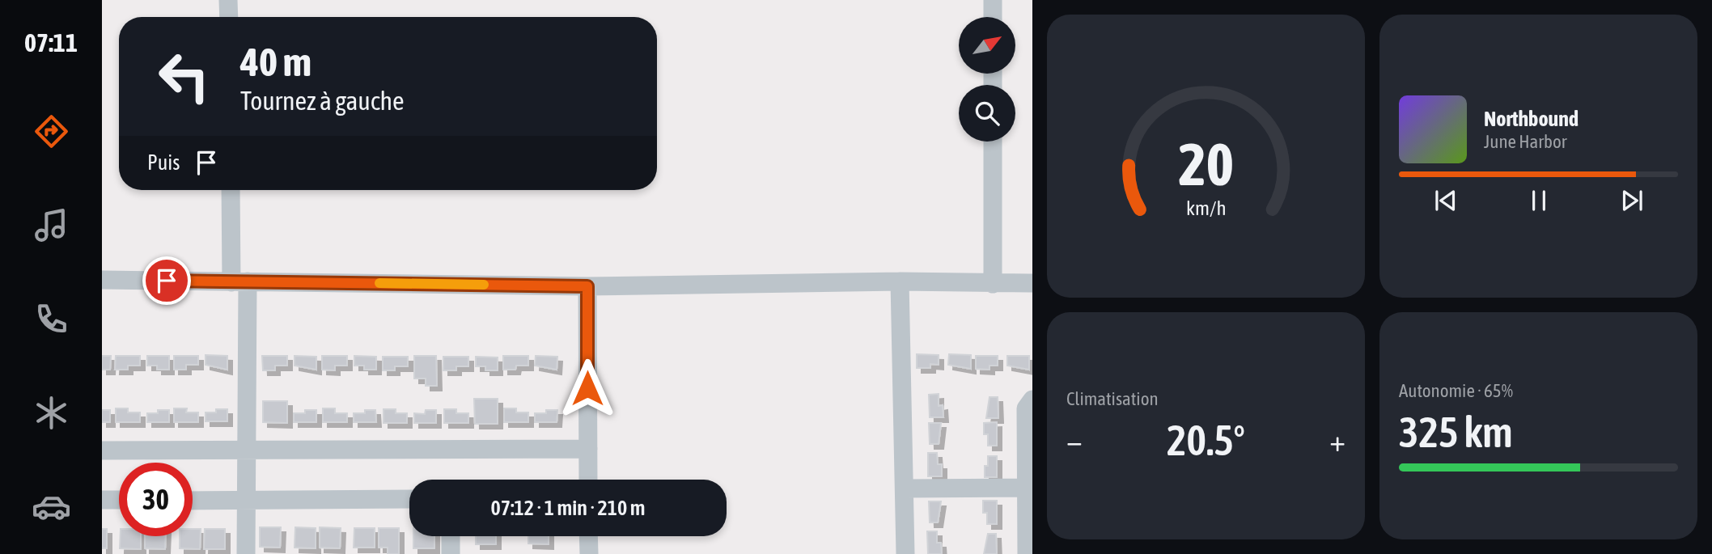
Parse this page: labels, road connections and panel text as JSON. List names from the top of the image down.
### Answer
{
  "north": "top right",
  "page": {
    "tabs": "07:11",
    "turn": ["40 m", "Tournez à gauche"],
    "song": ["Northbound", "June Harbor"],
    "then": "Puis",
    "tile": [
      "Climatisation",
      ["Autonomie · 65%", "325 km"]
    ],
    "heat": ["−", "20.5°", "+"],
    "limit": "30",
    "trip": "07:12 · 1 min · 210 m",
    "gauge": ["20", "km/h"]
  }
}
